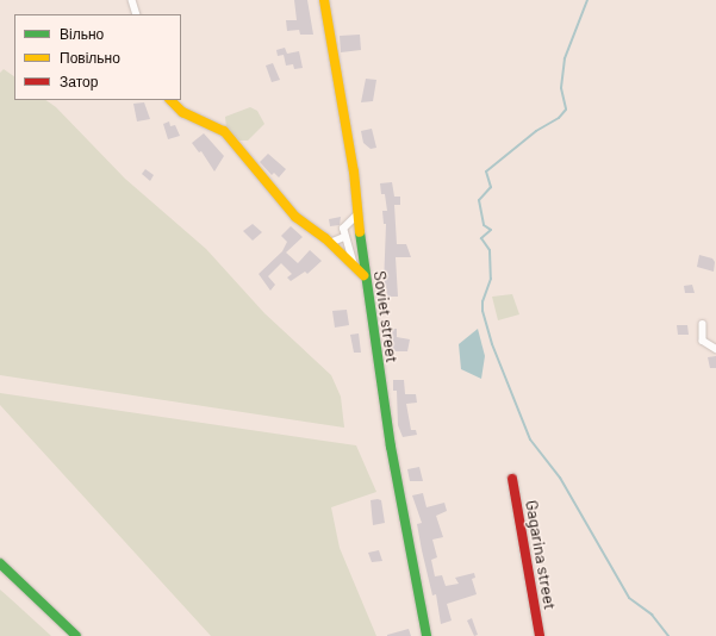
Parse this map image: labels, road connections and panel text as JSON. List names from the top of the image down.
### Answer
{
  "streets": {
    "main road": ["Soviet street", "Gagarina street"]
  },
  "legend": ["Вільно", "Повільно", "Затор"]
}
